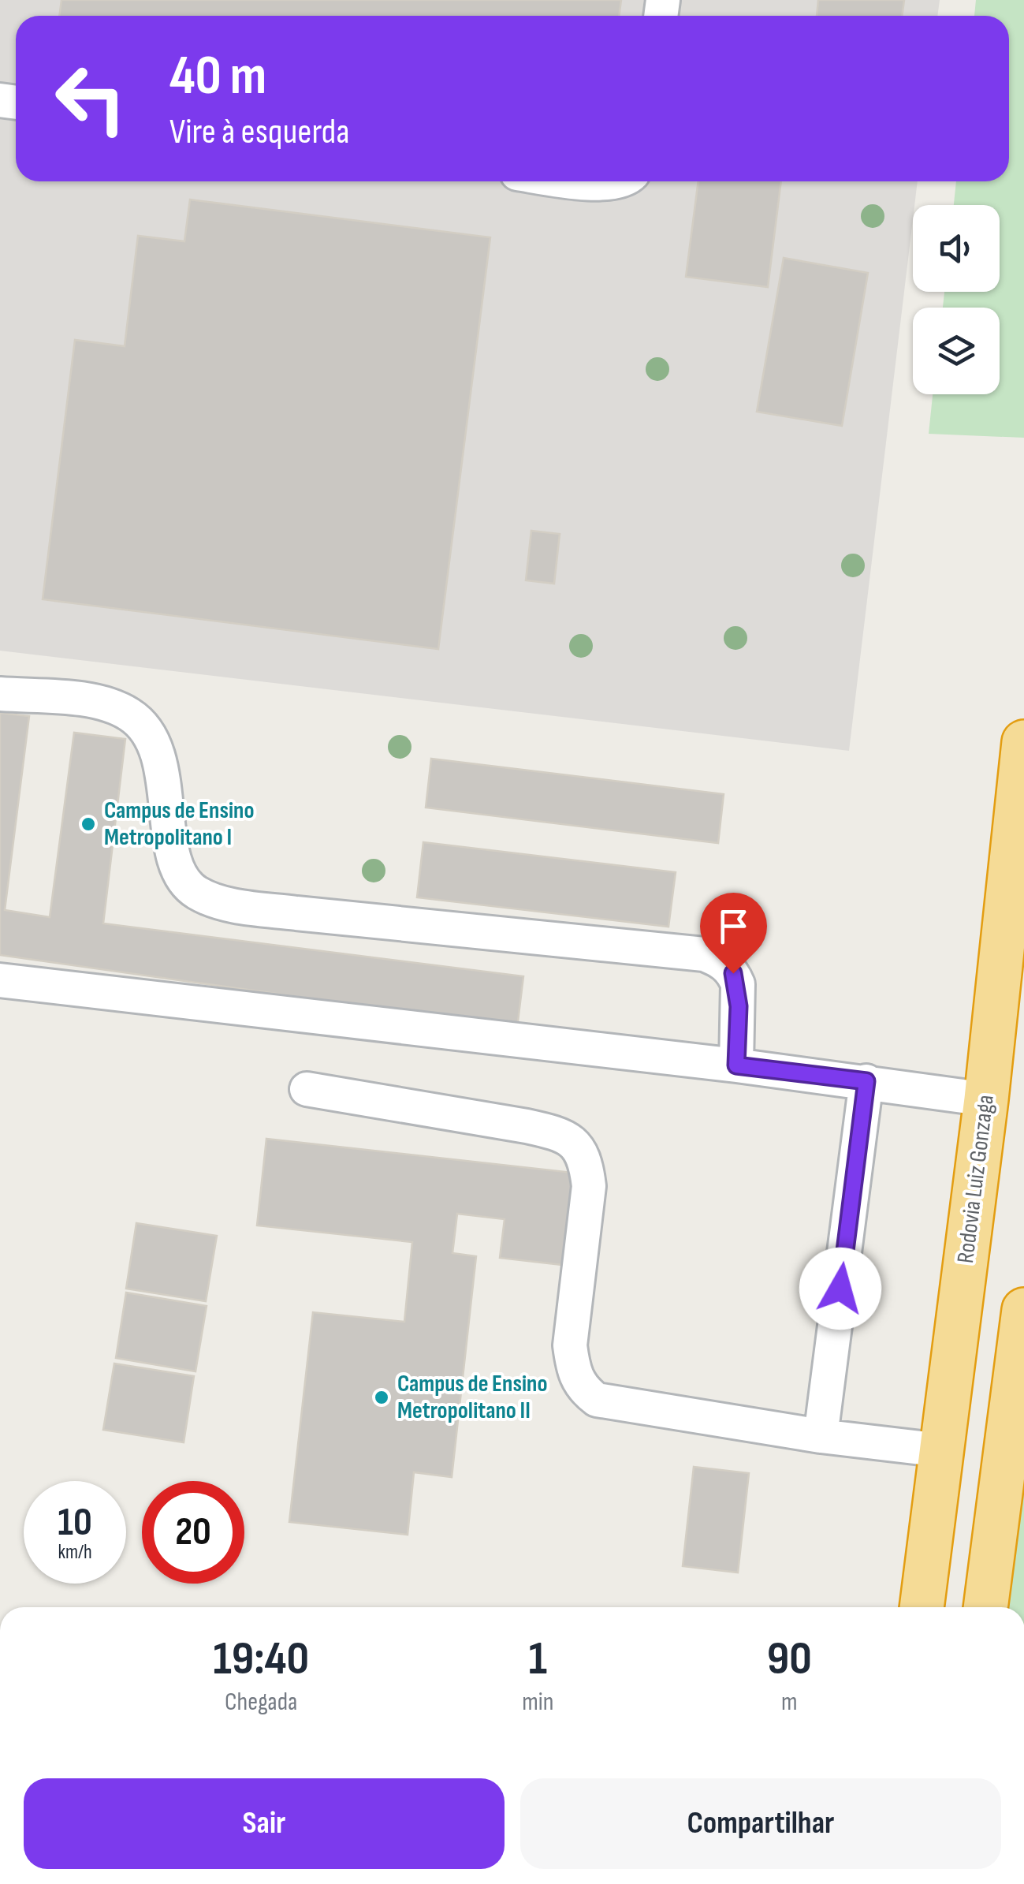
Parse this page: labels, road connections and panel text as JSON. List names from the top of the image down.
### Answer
{
  "streets": {
    "highway": ["Rodovia Luiz Gonzaga"]
  },
  "places": ["Campus de Ensino Metropolitano I", "Campus de Ensino Metropolitano II"],
  "page": {
    "turn": ["40 m", "Vire à esquerda"],
    "speed": "10 km/h",
    "limit": "20",
    "eta": [
      "19:40",
      "Chegada",
      "1",
      "min",
      "90",
      "m"
    ],
    "buttons": ["Sair", "Compartilhar"]
  }
}
